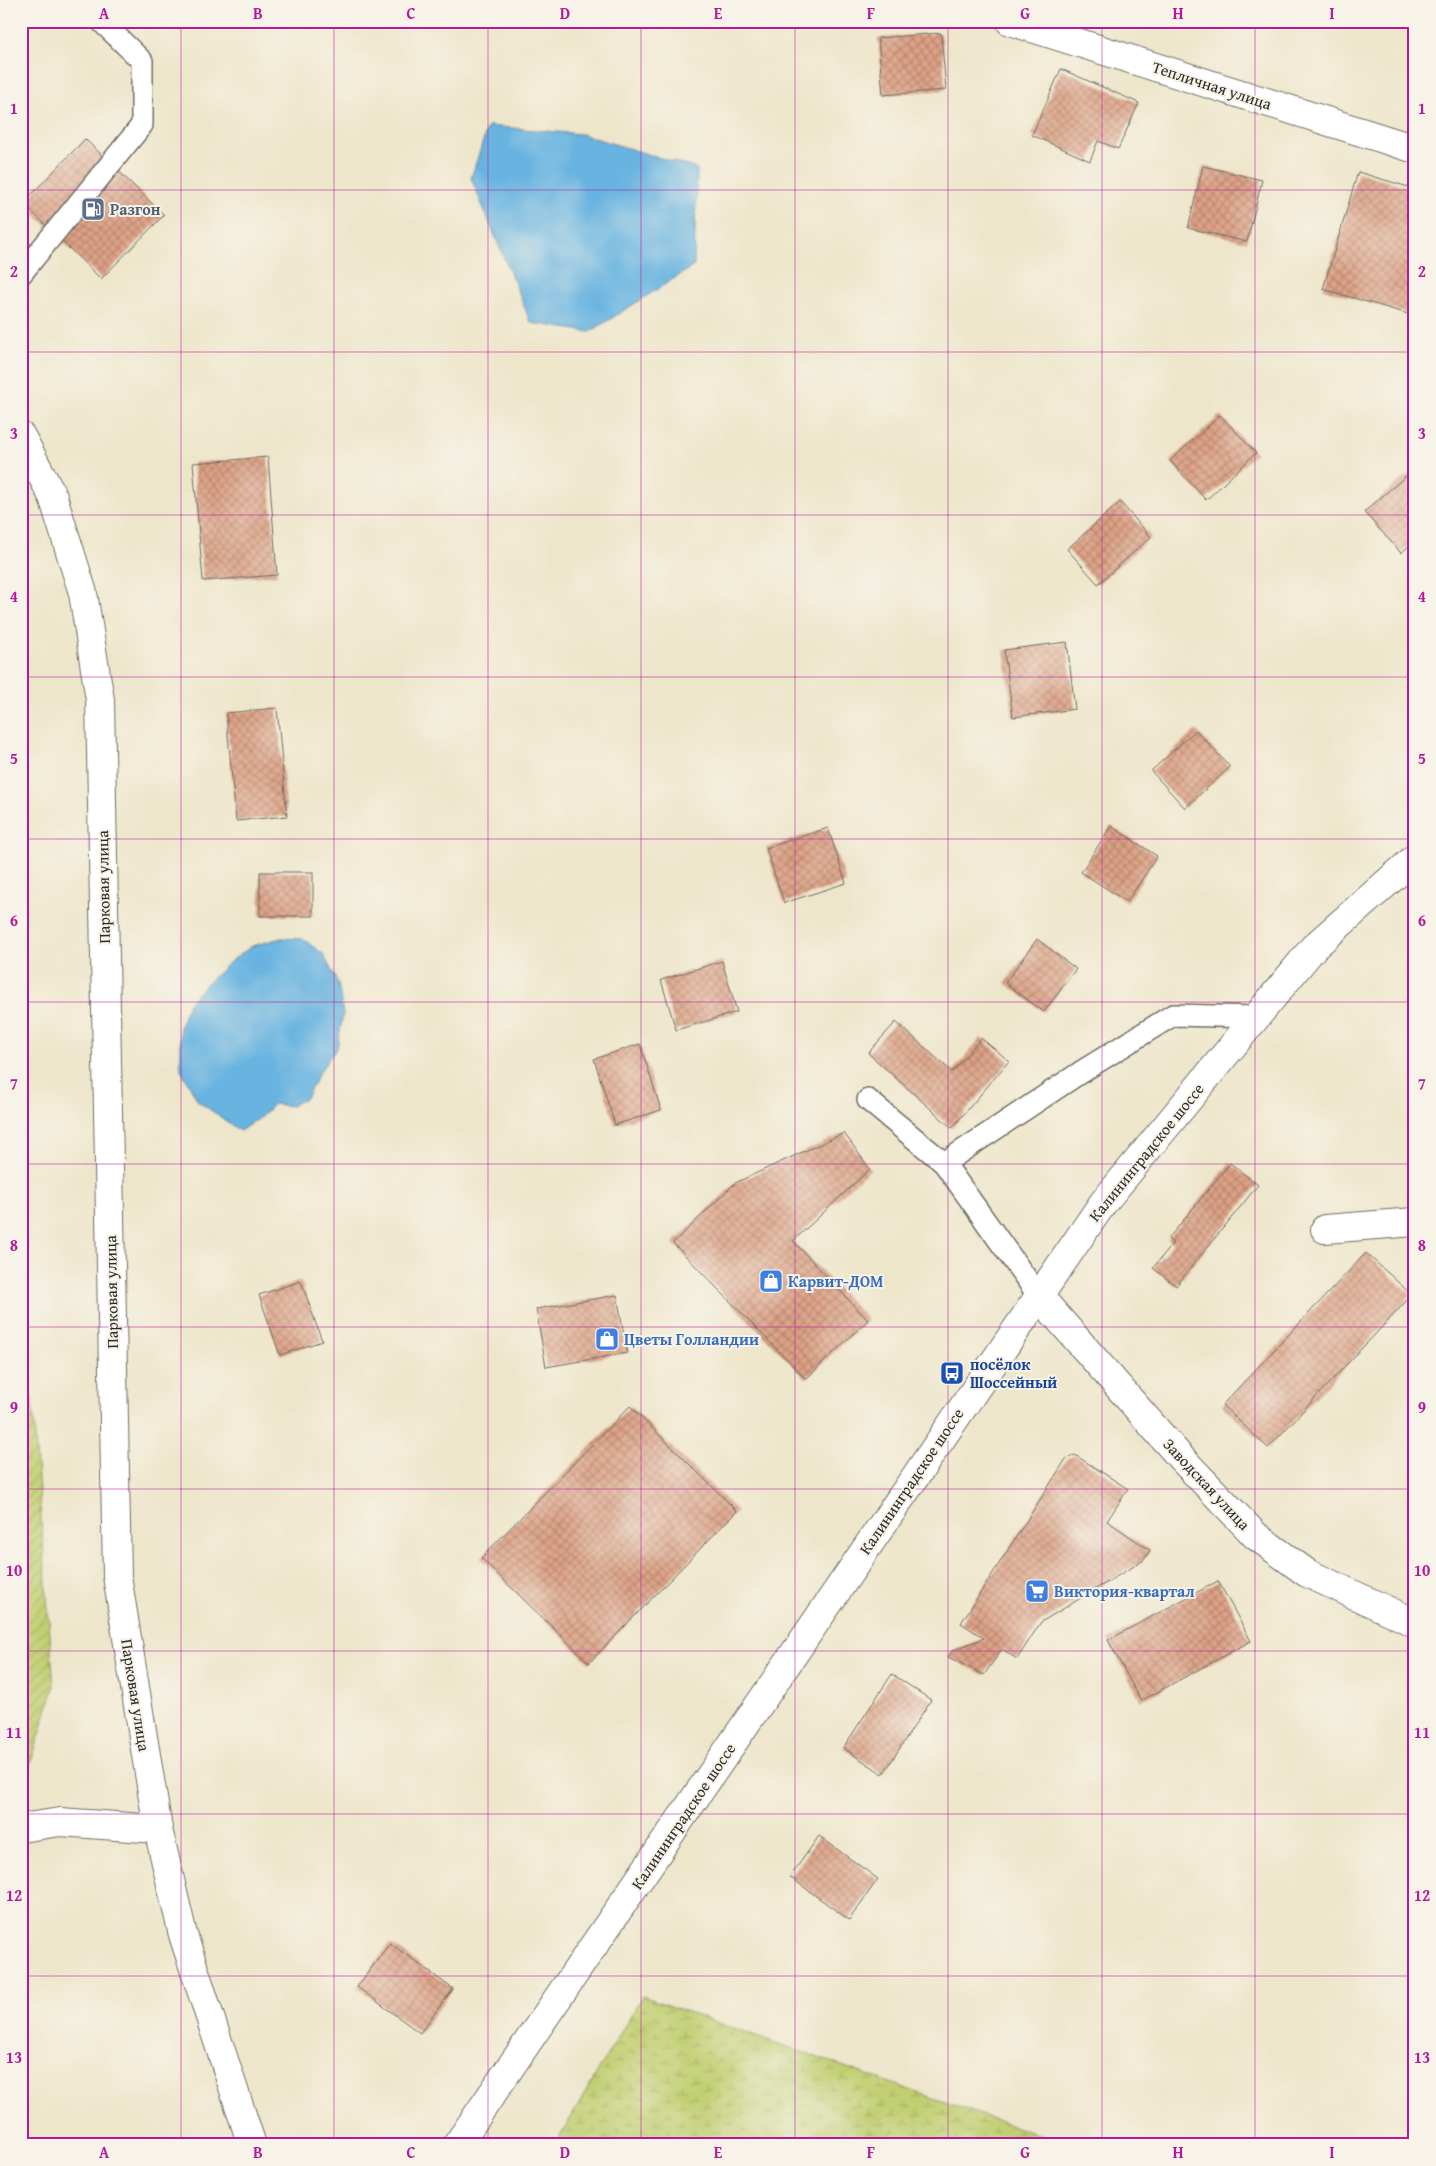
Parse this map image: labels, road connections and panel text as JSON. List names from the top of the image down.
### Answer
{
  "streets": {
    "main road": [
      "Тепличная улица",
      "Парковая улица",
      "Калининградское шоссе",
      "Заводская улица"
    ]
  },
  "crossings": [
    ["Калининградское шоссе", "Заводская улица"]
  ],
  "places": {
    "fuel station": ["Разгон"],
    "shop": ["Карвит-ДОМ", "Цветы Голландии"],
    "bus stop": ["посёлок Шоссейный"],
    "supermarket": ["Виктория-квартал"]
  },
  "grid": {
    "columns": [
      "A",
      "B",
      "C",
      "D",
      "E",
      "F",
      "G",
      "H",
      "I"
    ],
    "rows": [
      "1",
      "2",
      "3",
      "4",
      "5",
      "6",
      "7",
      "8",
      "9",
      "10",
      "11",
      "12",
      "13"
    ]
  }
}
